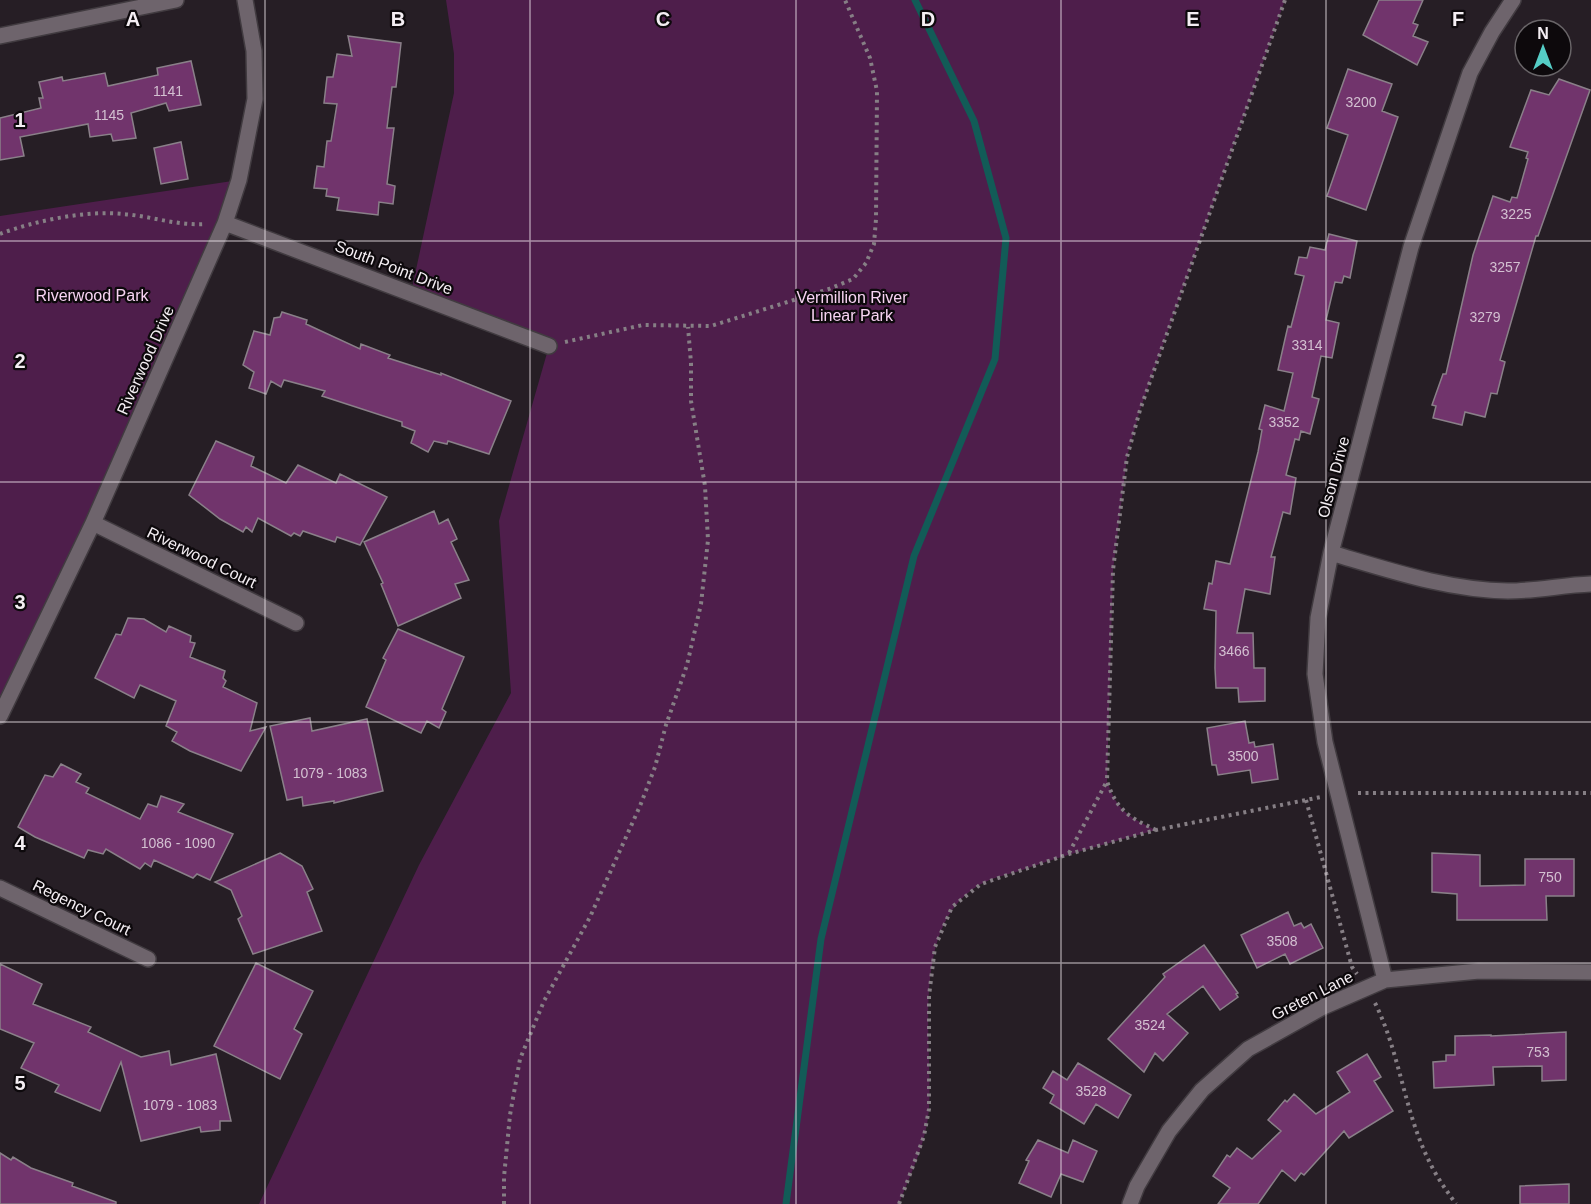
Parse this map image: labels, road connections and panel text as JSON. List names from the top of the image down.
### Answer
{
  "streets": {
    "street": [
      "South Point Drive",
      "Riverwood Drive",
      "Olson Drive",
      "Riverwood Court",
      "Regency Court",
      "Greten Lane"
    ]
  },
  "crossings": [
    ["South Point Drive", "Riverwood Drive"],
    ["Riverwood Drive", "Riverwood Court"],
    ["Olson Drive", "Greten Lane"]
  ],
  "parks": ["Riverwood Park", "Vermillion River Linear Park"],
  "house_numbers": [
    "1141",
    "3200",
    "1145",
    "3225",
    "3257",
    "3279",
    "3314",
    "3352",
    "3466",
    "3500",
    "1079 - 1083",
    "1086 - 1090",
    "750",
    "3508",
    "3524",
    "753",
    "3528",
    "1079 - 1083"
  ],
  "north": "top",
  "grid": {
    "columns": [
      "A",
      "B",
      "C",
      "D",
      "E",
      "F"
    ],
    "rows": [
      "1",
      "2",
      "3",
      "4",
      "5"
    ]
  }
}
